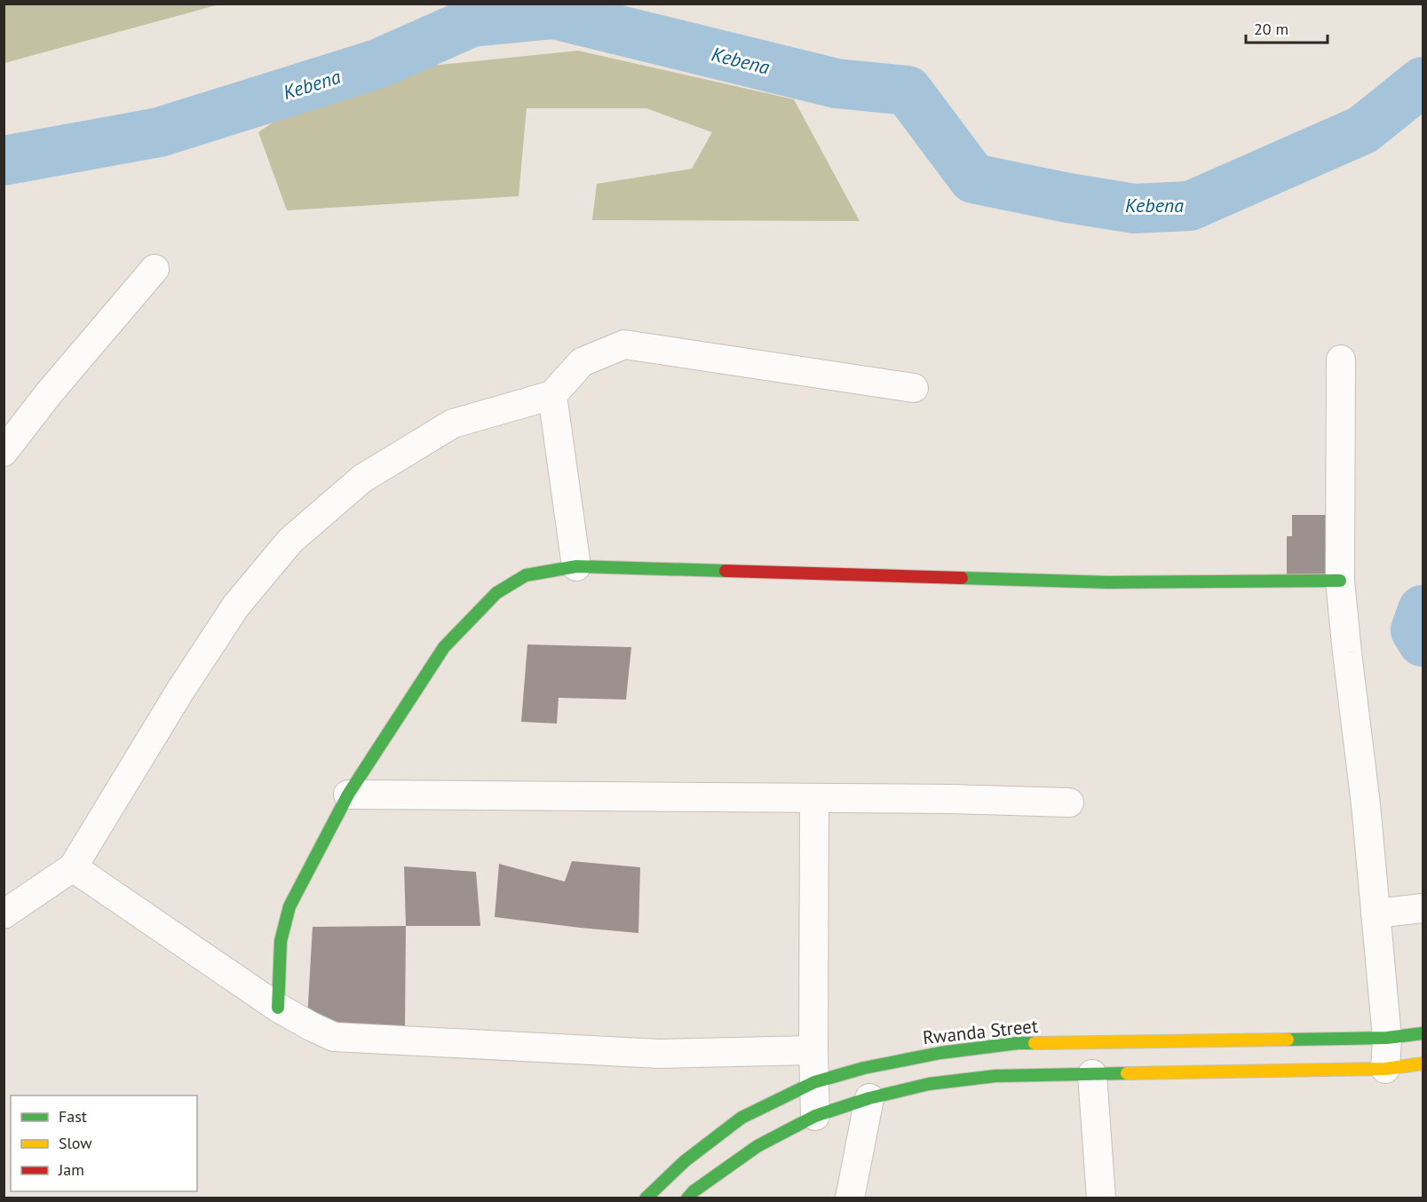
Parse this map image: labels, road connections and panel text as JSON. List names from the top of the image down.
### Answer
{
  "streets": {
    "main road": ["Rwanda Street"]
  },
  "water": ["Kebena"],
  "legend": ["Fast", "Slow", "Jam"],
  "scale_bar": "20 m"
}
